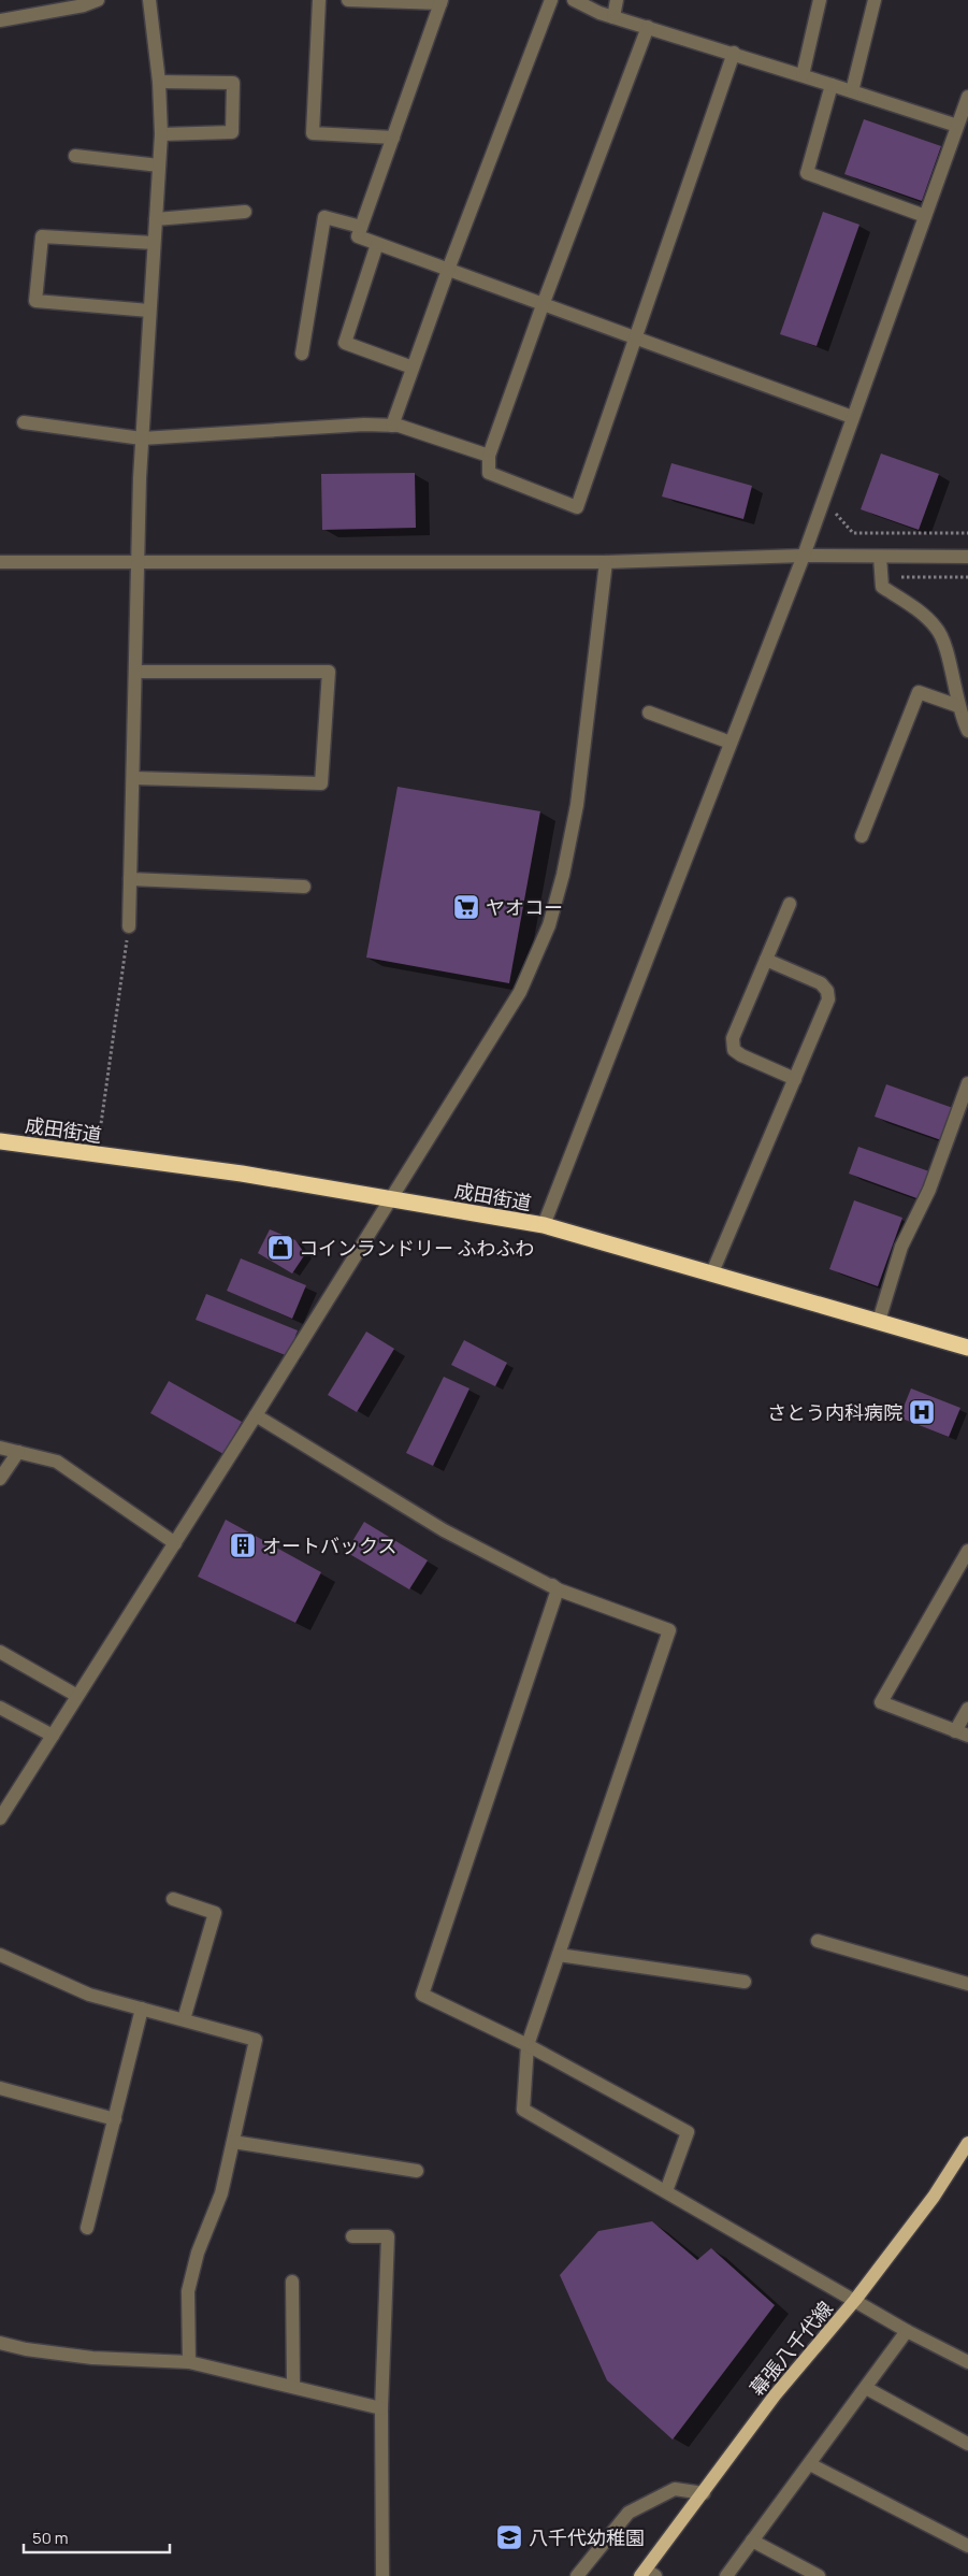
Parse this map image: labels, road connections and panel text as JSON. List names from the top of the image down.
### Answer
{
  "streets": {
    "highway": ["成田街道"],
    "main road": ["幕張八千代線"]
  },
  "places": {
    "supermarket": ["ヤオコー"],
    "shop": ["コインランドリー ふわふわ"],
    "hospital": ["さとう内科病院"],
    "building": ["オートバックス"],
    "school or university": ["八千代幼稚園"]
  },
  "scale_bar": "50 m"
}
